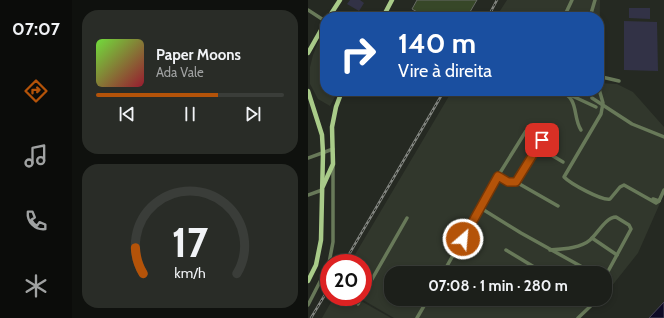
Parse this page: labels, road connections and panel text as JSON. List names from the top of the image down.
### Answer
{
  "page": {
    "tabs": "07:07",
    "turn": ["140 m", "Vire à direita"],
    "song": ["Paper Moons", "Ada Vale"],
    "limit": "20",
    "trip": "07:08 · 1 min · 280 m",
    "gauge": ["17", "km/h"]
  }
}
